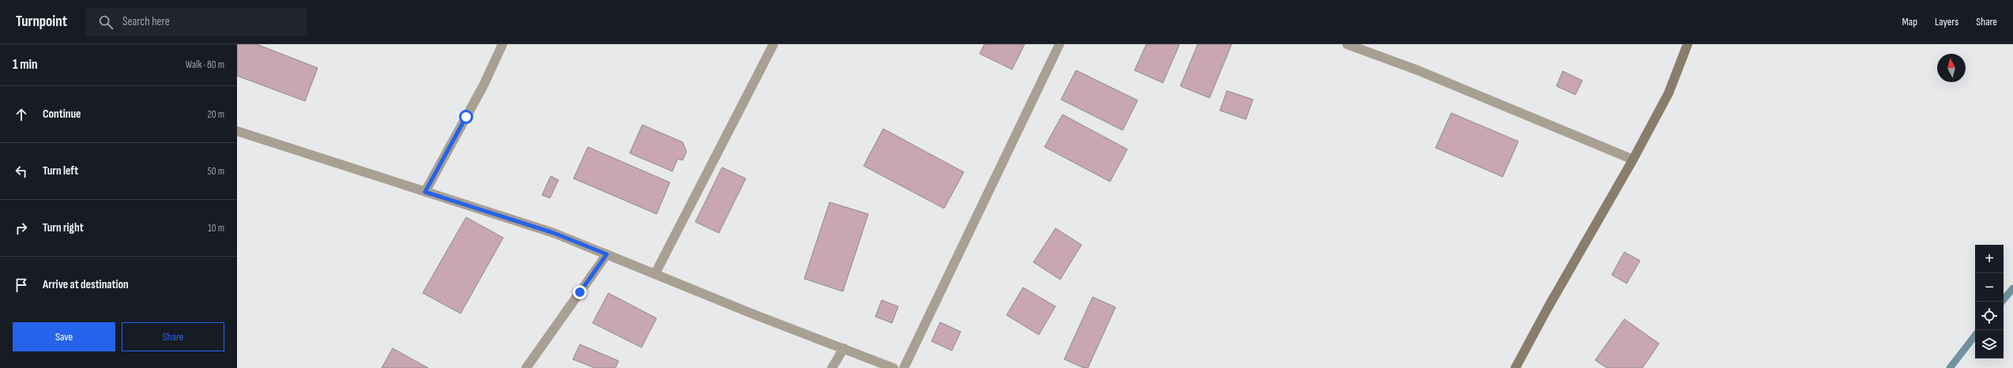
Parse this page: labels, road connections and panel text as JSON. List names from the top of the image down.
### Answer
{
  "north": "top",
  "page": {
    "header": "Turnpoint",
    "search": "Search here",
    "nav": ["Map", "Layers", "Share"],
    "heading": ["1 min", "Walk · 80 m"],
    "list": [
      ["Continue", "20 m"],
      ["Turn left", "50 m"],
      ["Turn right", "10 m"],
      "Arrive at destination"
    ],
    "map_buttons": ["+", "−"],
    "buttons": ["Save", "Share"]
  }
}
